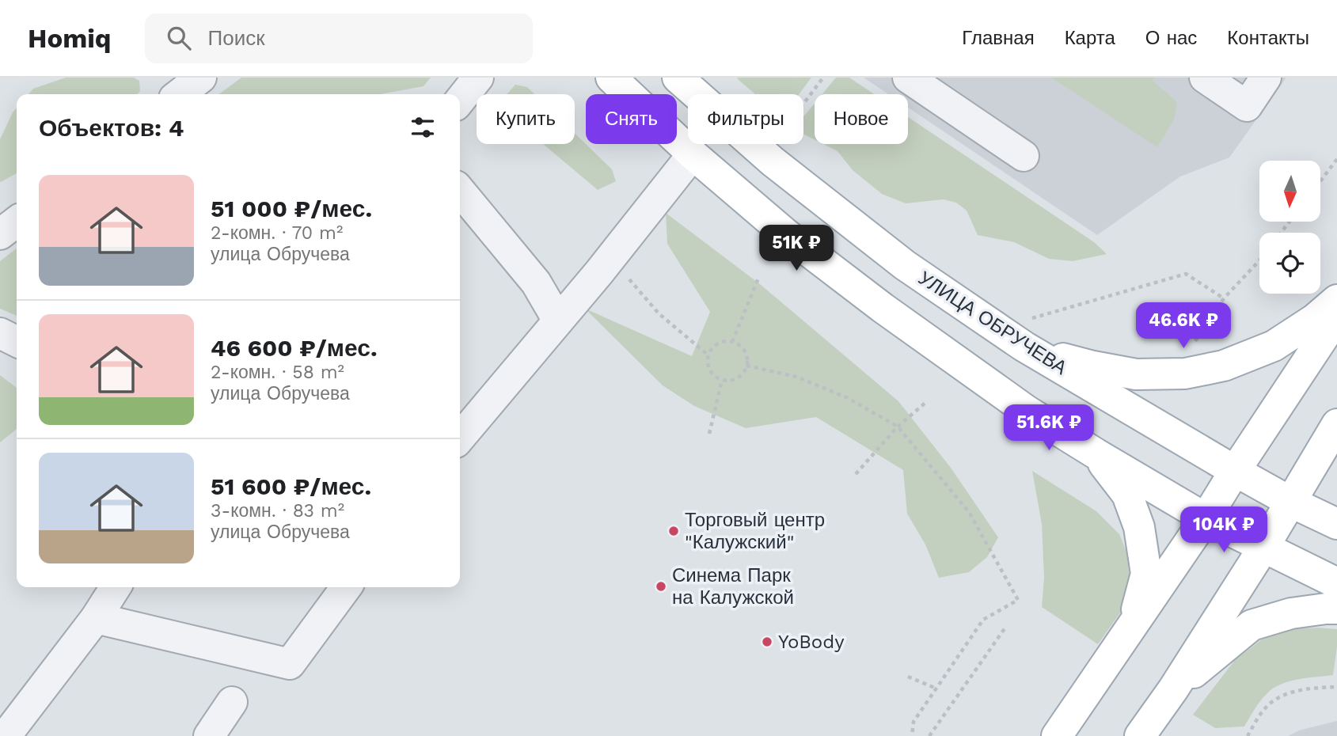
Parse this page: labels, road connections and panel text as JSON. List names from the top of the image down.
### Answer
{
  "streets": {
    "main road": ["УЛИЦА ОБРУЧЕВА"]
  },
  "places": ["Торговый центр \"Калужский\"", "Синема Парк на Калужской", "YoBody"],
  "north": "bottom",
  "page": {
    "header": "Homiq",
    "search": "Поиск",
    "nav": [
      "Главная",
      "Карта",
      "О нас",
      "Контакты"
    ],
    "chip": [
      "Купить",
      "Снять",
      "Фильтры",
      "Новое"
    ],
    "heading": "Объектов: 4",
    "list": [
      {
        "name": "51 000 ₽/мес.",
        "note": "2-комн. · 70 m² · улица Обручева"
      },
      {
        "name": "46 600 ₽/мес.",
        "note": "2-комн. · 58 m² · улица Обручева"
      },
      {
        "name": "51 600 ₽/мес.",
        "note": "3-комн. · 83 m² · улица Обручева"
      }
    ],
    "price": [
      "51K ₽",
      "46.6K ₽",
      "51.6K ₽",
      "104K ₽"
    ]
  }
}
